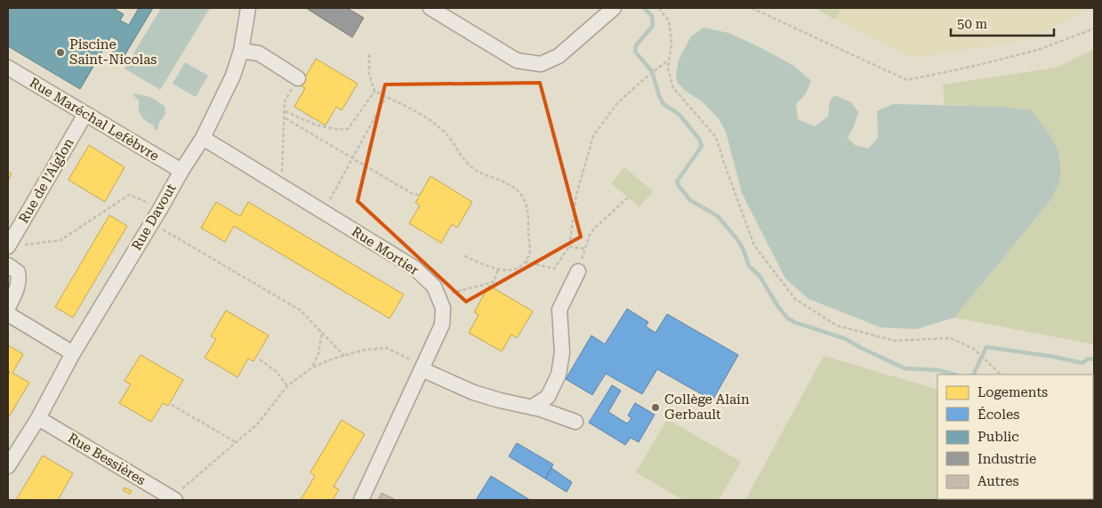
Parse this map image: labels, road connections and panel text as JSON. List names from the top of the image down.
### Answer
{
  "streets": {
    "street": [
      "Rue Maréchal Lefèbvre",
      "Rue de l'Aiglon",
      "Rue Davout",
      "Rue Mortier",
      "Rue Bessières"
    ]
  },
  "crossings": [
    ["Rue Maréchal Lefèbvre", "Rue de l'Aiglon"],
    ["Rue Maréchal Lefèbvre", "Rue Davout"],
    ["Rue Davout", "Rue Mortier"],
    ["Rue Davout", "Rue Bessières"]
  ],
  "places": ["Piscine Saint-Nicolas", "Collège Alain Gerbault"],
  "legend": [
    "Logements",
    "Écoles",
    "Public",
    "Industrie",
    "Autres"
  ],
  "scale_bar": "50 m"
}
